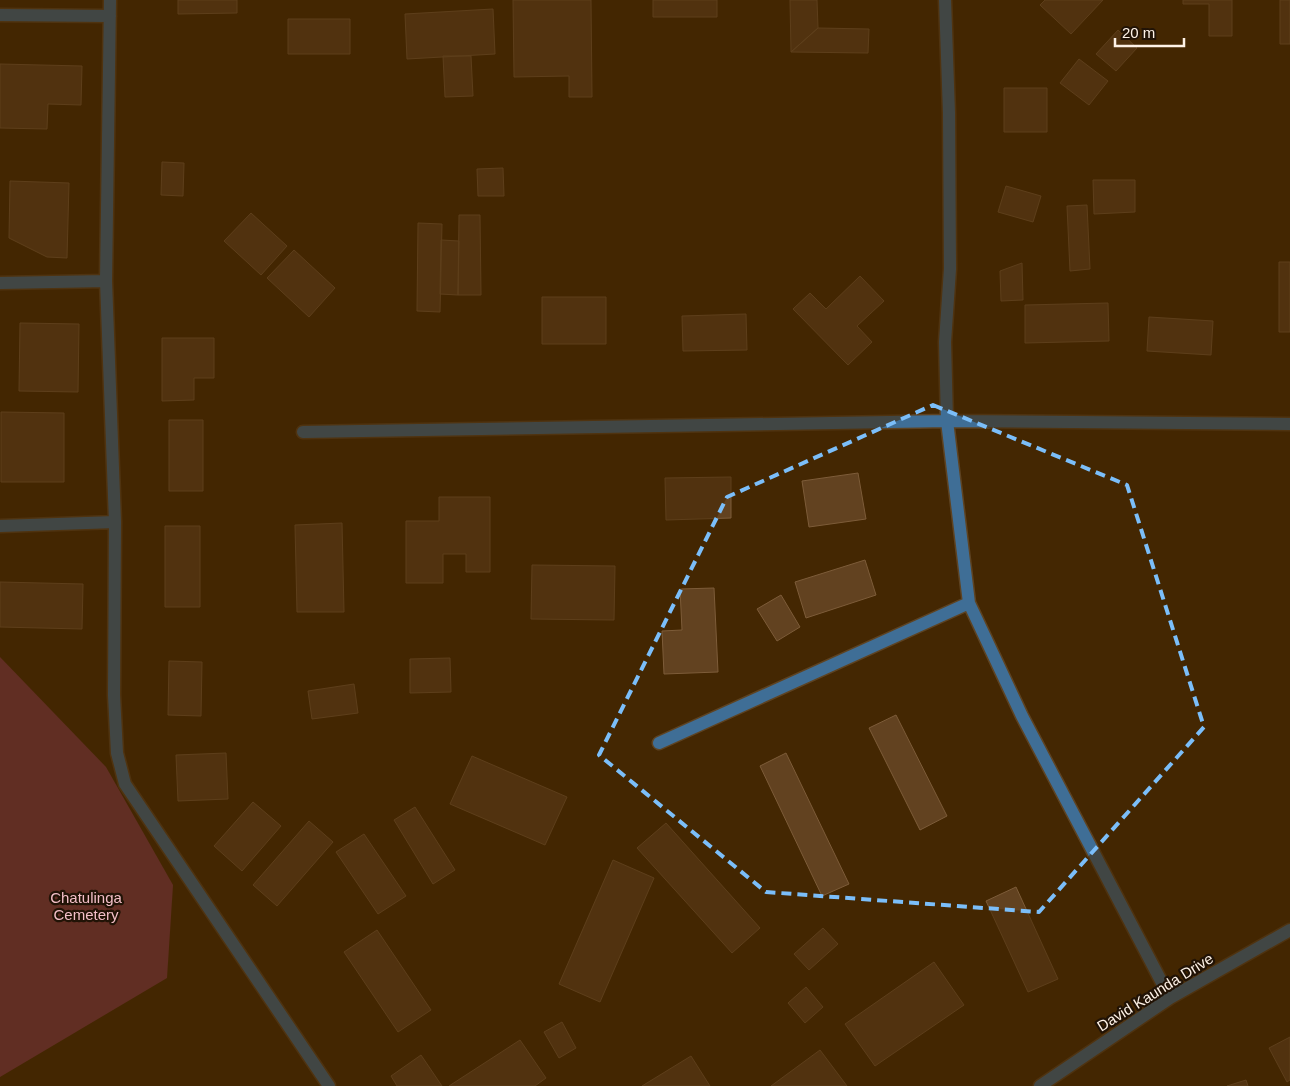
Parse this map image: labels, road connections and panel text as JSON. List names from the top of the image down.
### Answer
{
  "streets": {
    "street": ["David Kaunda Drive"]
  },
  "parks": ["Chatulinga Cemetery"],
  "scale_bar": "20 m"
}
